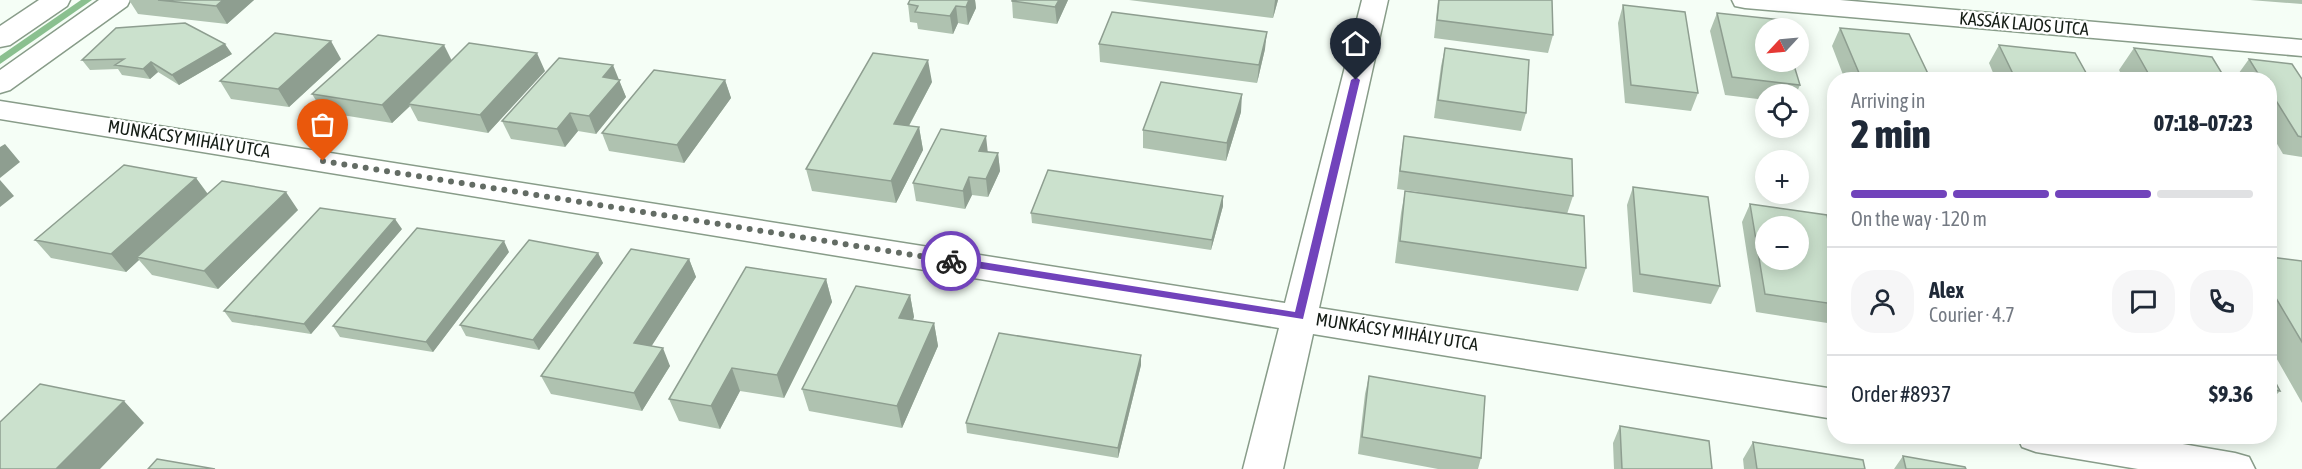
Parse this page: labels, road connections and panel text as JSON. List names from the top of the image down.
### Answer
{
  "streets": {
    "street": ["KASSÁK LAJOS UTCA", "MUNKÁCSY MIHÁLY UTCA"]
  },
  "north": "bottom left",
  "page": {
    "map_buttons": ["+", "−"],
    "heading": ["2 min", "Arriving in", "07:18–07:23"],
    "panel": [
      "Alex",
      "Courier · 4.7",
      "Order #8937",
      "$9.36"
    ],
    "bar": "On the way · 120 m"
  }
}
